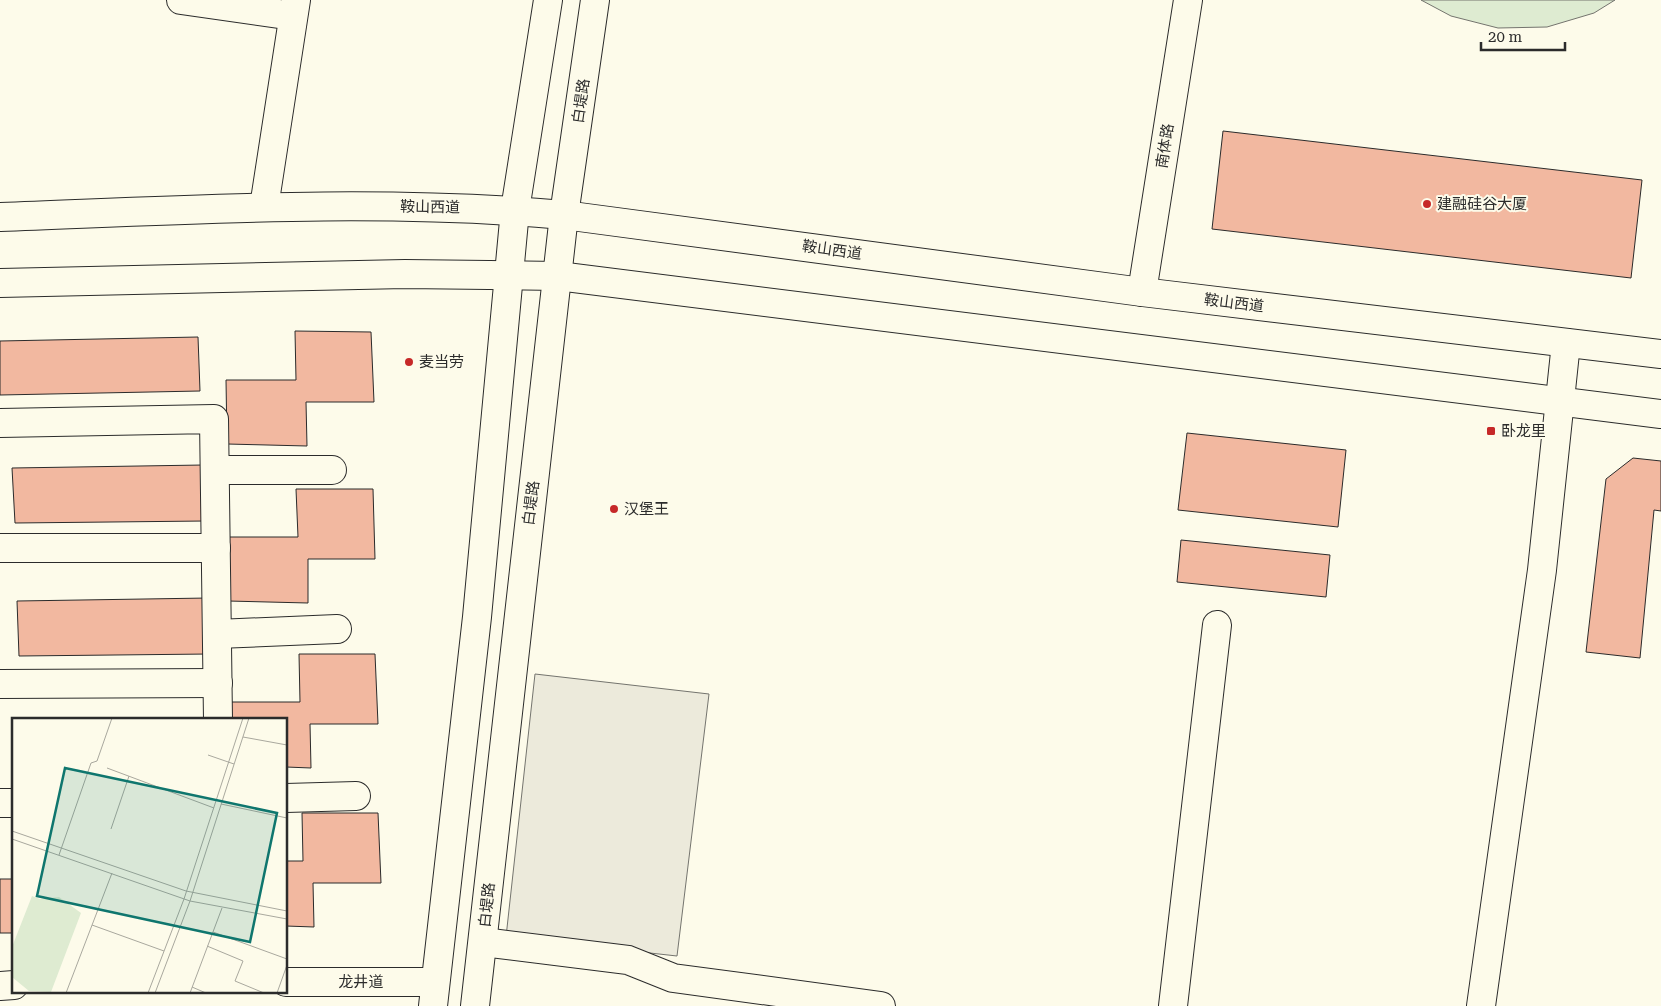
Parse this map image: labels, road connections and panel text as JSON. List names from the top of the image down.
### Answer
{
  "streets": {
    "main road": [
      "白堤路",
      "南体路",
      "鞍山西道",
      "龙井道"
    ]
  },
  "crossings": [
    ["白堤路", "鞍山西道"],
    ["南体路", "鞍山西道"]
  ],
  "places": {
    "other": ["建融硅谷大厦", "麦当劳", "汉堡王"],
    "transit": ["卧龙里"]
  },
  "scale_bar": "20 m"
}
